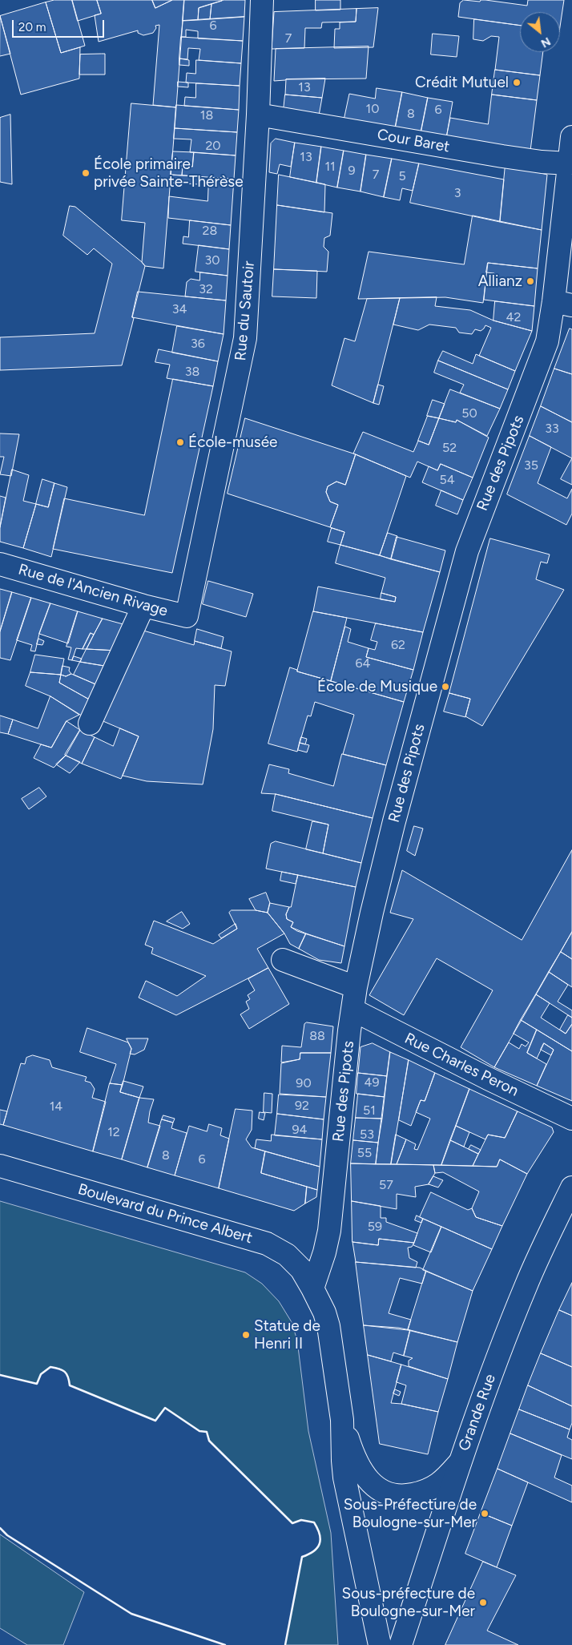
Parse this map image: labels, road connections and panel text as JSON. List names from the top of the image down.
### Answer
{
  "streets": {
    "street": [
      "Cour Baret",
      "Rue du Sautoir",
      "Rue des Pipots",
      "Rue de l'Ancien Rivage",
      "Rue Charles Peron",
      "Boulevard du Prince Albert",
      "Grande Rue"
    ]
  },
  "crossings": [
    ["Cour Baret", "Rue du Sautoir"],
    ["Cour Baret", "Rue des Pipots"],
    ["Rue du Sautoir", "Rue de l'Ancien Rivage"],
    ["Rue des Pipots", "Rue Charles Peron"],
    ["Rue des Pipots", "Boulevard du Prince Albert"]
  ],
  "places": [
    "Crédit Mutuel",
    "École primaire privée Sainte-Thérèse",
    "Allianz",
    "École-musée",
    "École de Musique",
    "Statue de Henri II",
    "Sous-Préfecture de Boulogne-sur-Mer",
    "Sous-préfecture de Boulogne-sur-Mer"
  ],
  "house_numbers": [
    "6",
    "7",
    "13",
    "10",
    "6",
    "8",
    "18",
    "20",
    "13",
    "11",
    "9",
    "7",
    "5",
    "3",
    "28",
    "30",
    "32",
    "34",
    "42",
    "36",
    "38",
    "50",
    "33",
    "52",
    "35",
    "54",
    "62",
    "64",
    "88",
    "49",
    "90",
    "92",
    "14",
    "51",
    "94",
    "12",
    "53",
    "55",
    "8",
    "6",
    "57",
    "59"
  ],
  "scale_bar": "20 m",
  "north": "bottom right"
}
